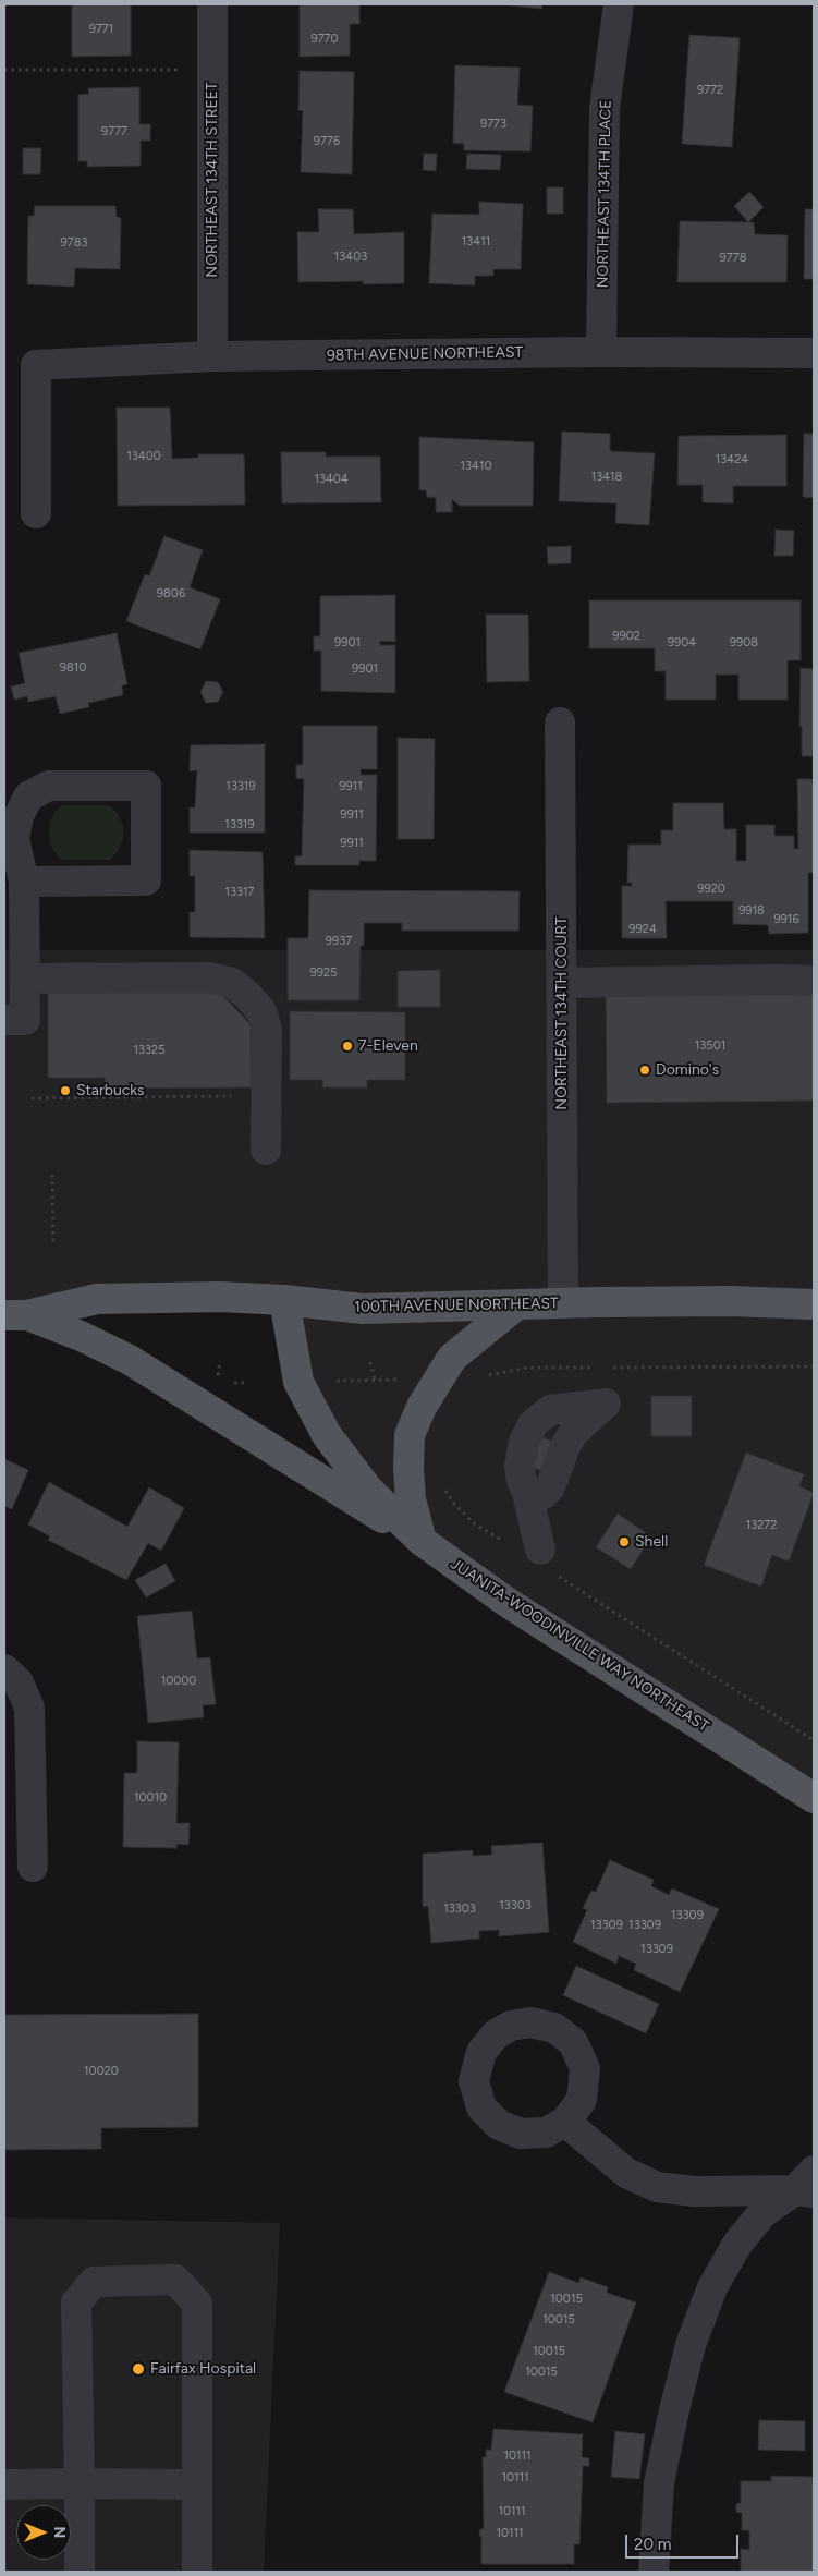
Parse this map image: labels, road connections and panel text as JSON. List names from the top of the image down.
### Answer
{
  "streets": {
    "main road": ["100TH AVENUE NORTHEAST", "JUANITA-WOODINVILLE WAY NORTHEAST"],
    "street": [
      "NORTHEAST 134TH STREET",
      "NORTHEAST 134TH PLACE",
      "98TH AVENUE NORTHEAST",
      "NORTHEAST 134TH COURT"
    ]
  },
  "crossings": [
    ["NORTHEAST 134TH STREET", "98TH AVENUE NORTHEAST"],
    ["NORTHEAST 134TH PLACE", "98TH AVENUE NORTHEAST"],
    ["NORTHEAST 134TH COURT", "100TH AVENUE NORTHEAST"],
    ["100TH AVENUE NORTHEAST", "JUANITA-WOODINVILLE WAY NORTHEAST"]
  ],
  "places": [
    "7-Eleven",
    "Domino's",
    "Starbucks",
    "Shell",
    "Fairfax Hospital"
  ],
  "house_numbers": [
    "9771",
    "9770",
    "9772",
    "9773",
    "9777",
    "9776",
    "13411",
    "9783",
    "13403",
    "9778",
    "13400",
    "13424",
    "13410",
    "13418",
    "13404",
    "9806",
    "9902",
    "9901",
    "9904",
    "9908",
    "9810",
    "9901",
    "13319",
    "9911",
    "9911",
    "13319",
    "9911",
    "9920",
    "13317",
    "9918",
    "9916",
    "9924",
    "9937",
    "9925",
    "13501",
    "13325",
    "13272",
    "10000",
    "10010",
    "13303",
    "13303",
    "13309",
    "13309",
    "13309",
    "13309",
    "10020",
    "10015",
    "10015",
    "10015",
    "10015",
    "10111",
    "10111",
    "10111",
    "10111"
  ],
  "scale_bar": "20 m",
  "north": "right"
}
